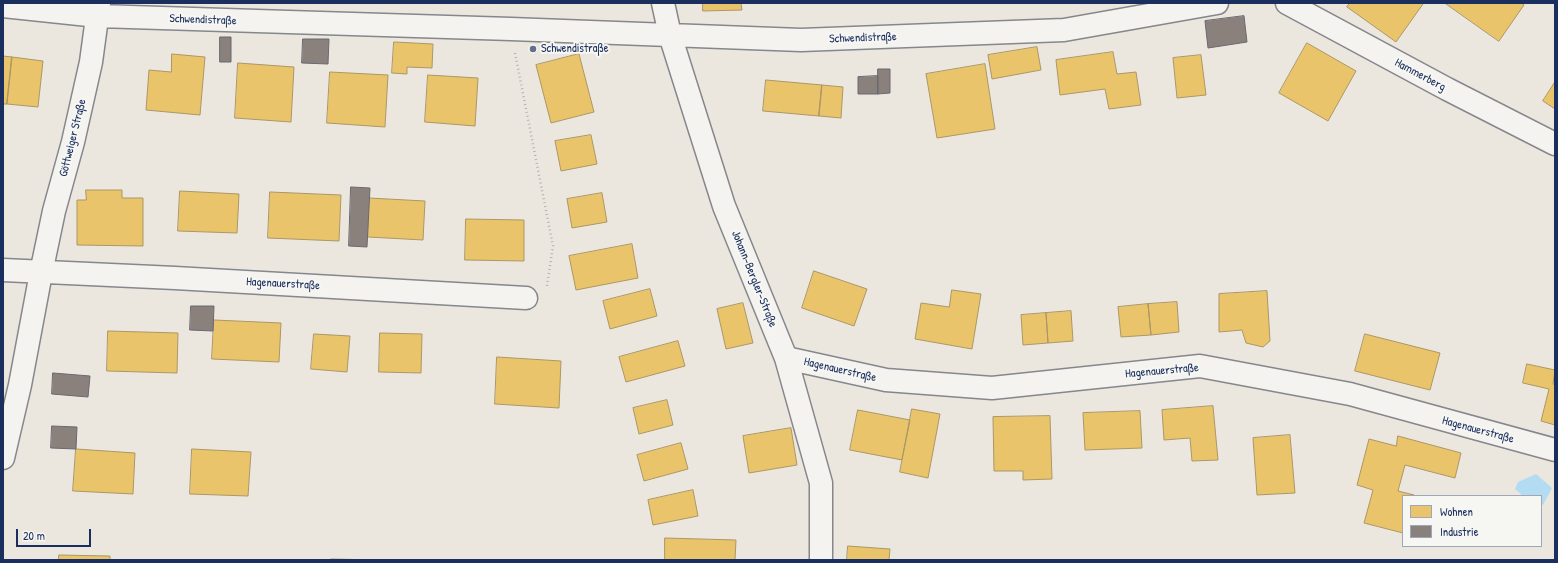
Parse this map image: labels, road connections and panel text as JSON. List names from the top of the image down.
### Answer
{
  "streets": {
    "street": [
      "Schwendistraße",
      "Hammerberg",
      "Göttweiger Straße",
      "Johann-Bergler-Straße",
      "Hagenauerstraße"
    ]
  },
  "crossings": [
    ["Schwendistraße", "Göttweiger Straße"],
    ["Schwendistraße", "Johann-Bergler-Straße"],
    ["Göttweiger Straße", "Hagenauerstraße"],
    ["Johann-Bergler-Straße", "Hagenauerstraße"]
  ],
  "places": ["Schwendistraße"],
  "legend": ["Wohnen", "Industrie"],
  "scale_bar": "20 m"
}
